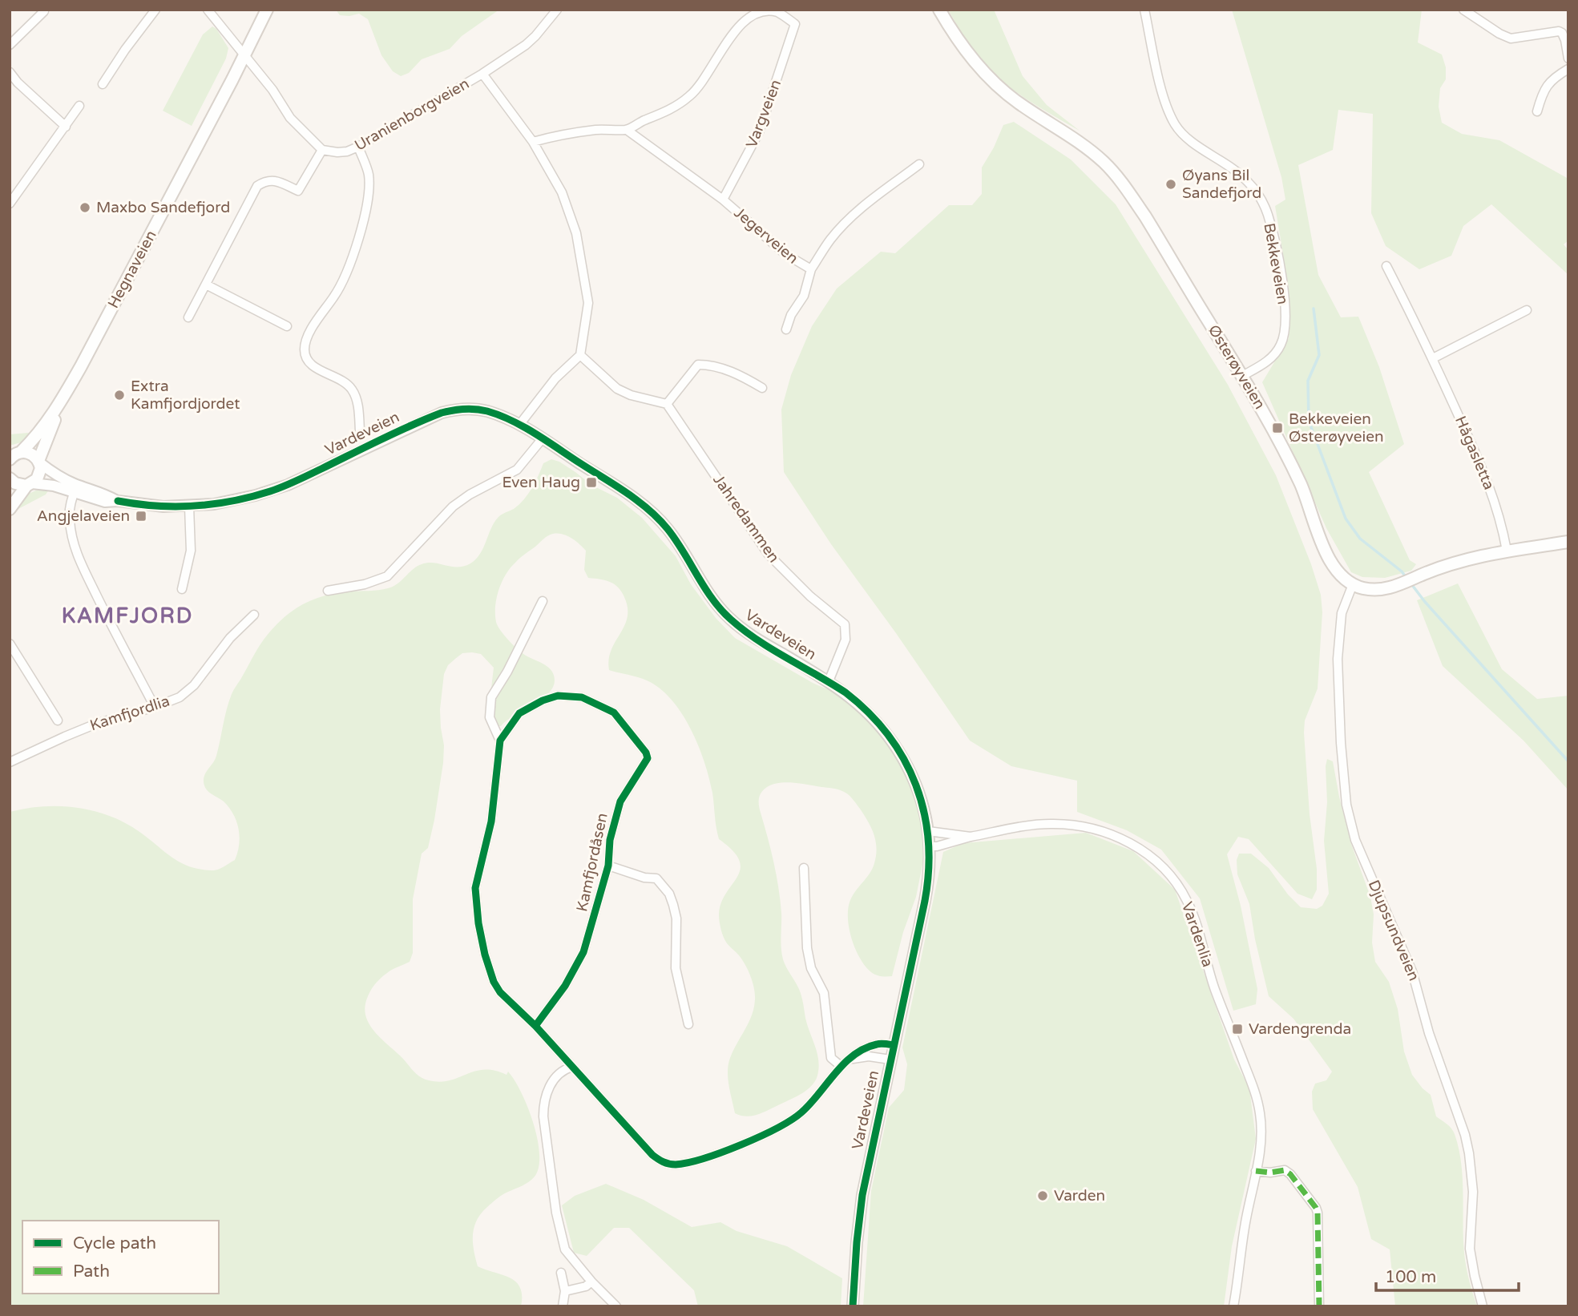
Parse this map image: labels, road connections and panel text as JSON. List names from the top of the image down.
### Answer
{
  "streets": {
    "main road": ["Hegnaveien", "Østerøyveien"],
    "street": [
      "Vargveien",
      "Uranienborgveien",
      "Jegerveien",
      "Bekkeveien",
      "Vardeveien",
      "Hågasletta",
      "Jahredammen",
      "Kamfjordlia",
      "Kamfjordåsen",
      "Djupsundveien",
      "Vardenlia"
    ]
  },
  "crossings": [
    ["Vargveien", "Jegerveien"],
    ["Bekkeveien", "Østerøyveien"],
    ["Hegnaveien", "Vardeveien"],
    ["Østerøyveien", "Djupsundveien"],
    ["Vardeveien", "Jahredammen"],
    ["Vardeveien", "Kamfjordåsen"],
    ["Vardeveien", "Vardenlia"]
  ],
  "districts": ["KAMFJORD"],
  "places": {
    "other": [
      "Øyans Bil Sandefjord",
      "Maxbo Sandefjord",
      "Extra Kamfjordjordet",
      "Varden"
    ],
    "transit": [
      "Bekkeveien Østerøyveien",
      "Even Haug",
      "Angjelaveien",
      "Vardengrenda"
    ]
  },
  "legend": ["Cycle path", "Path"],
  "scale_bar": "100 m"
}
